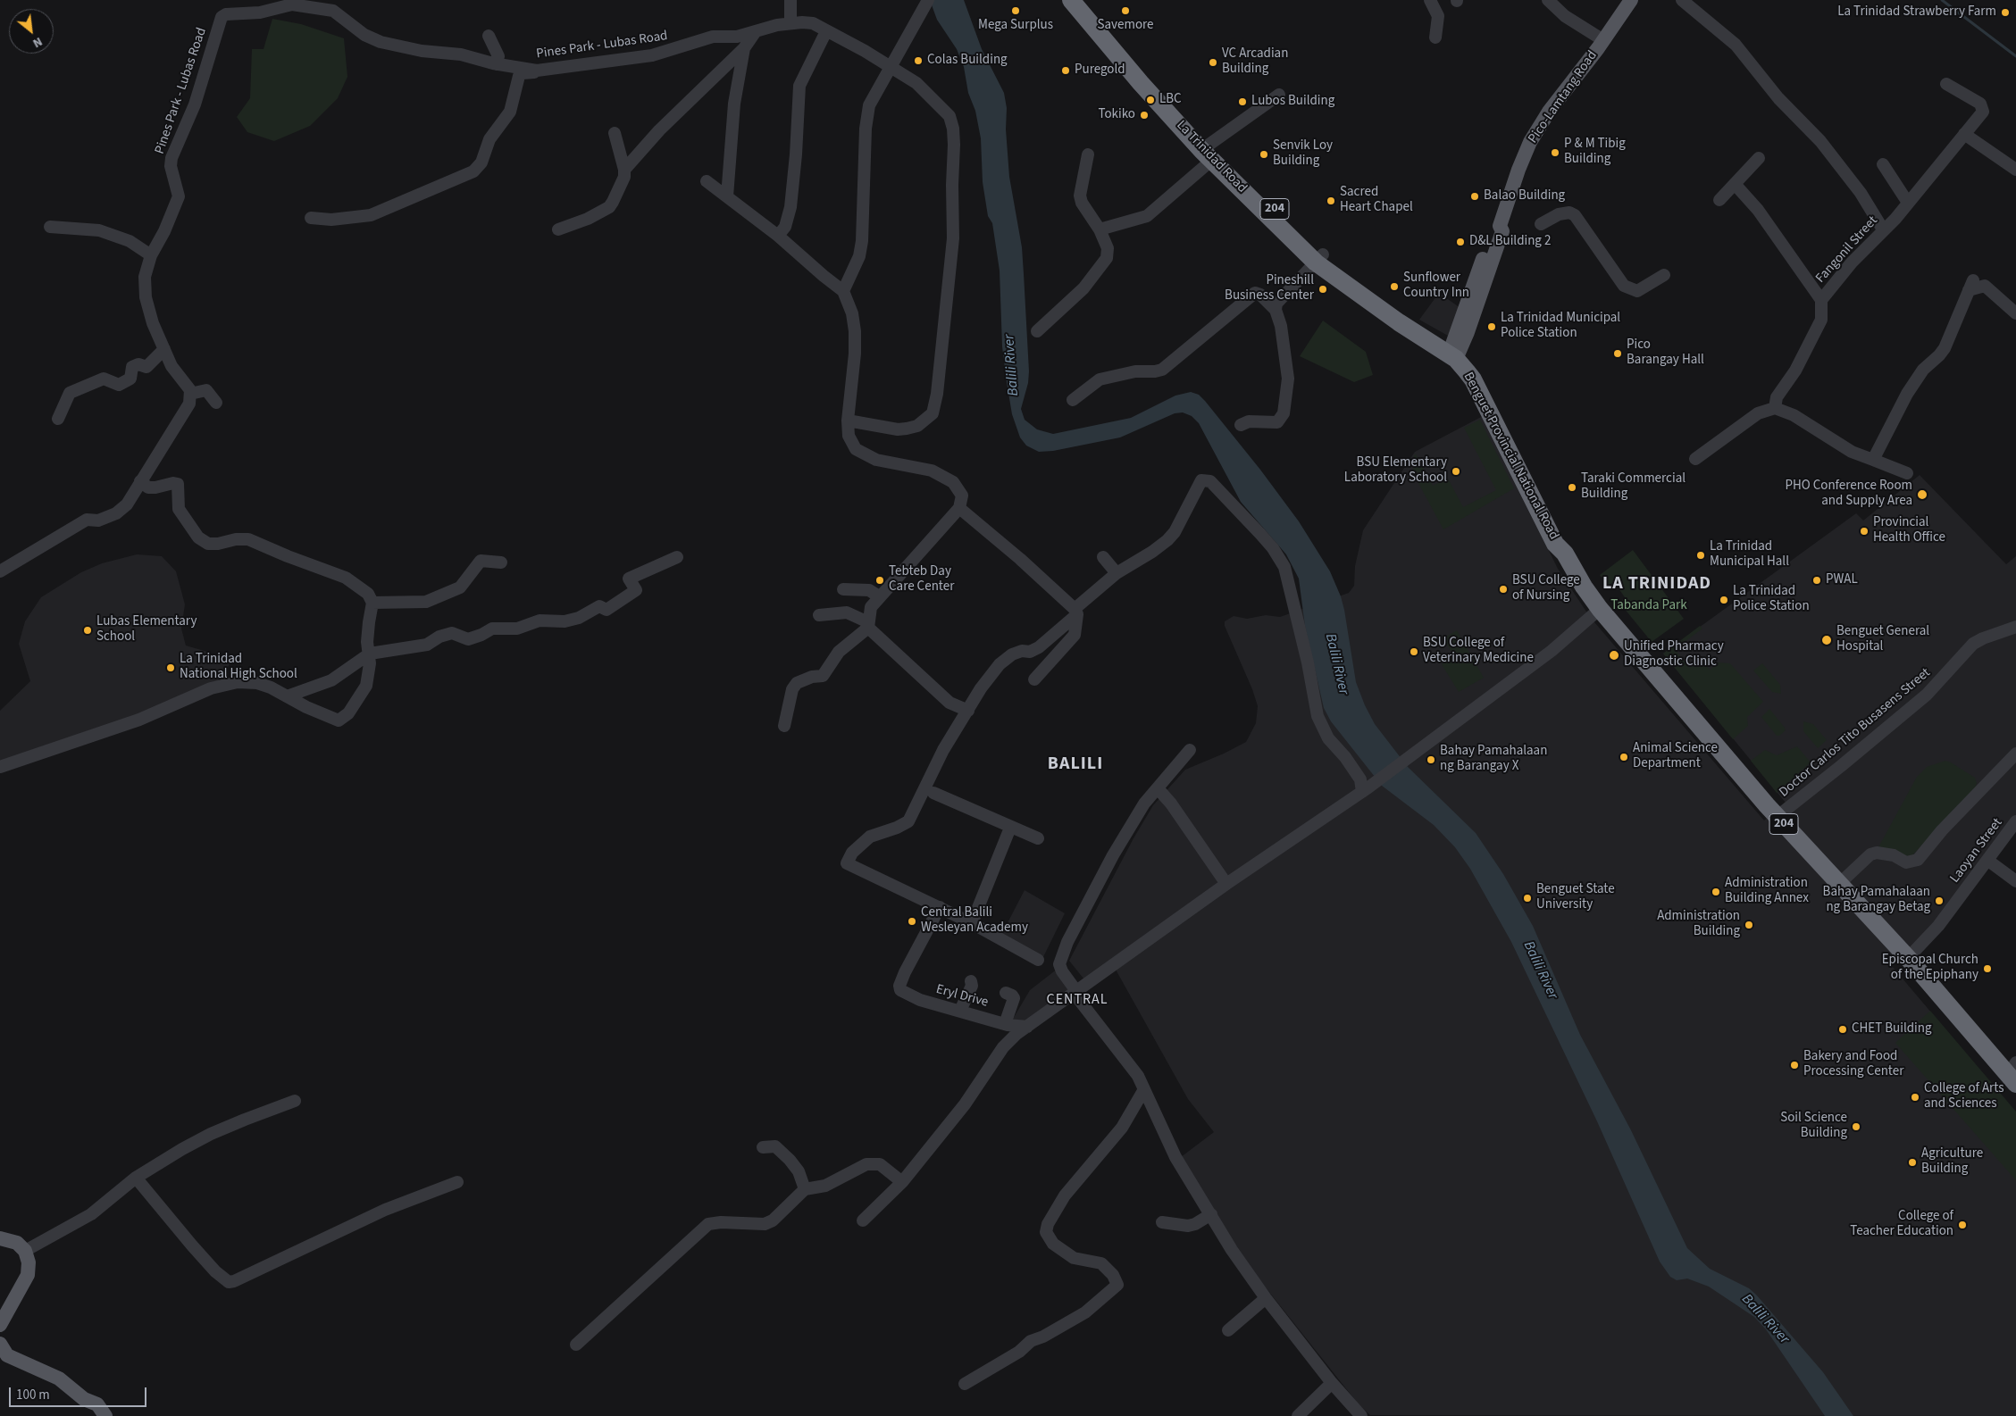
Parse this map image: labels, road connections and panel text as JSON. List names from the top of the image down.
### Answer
{
  "streets": {
    "highway": ["La Trinidad Road", "204", "Benguet Provincial National Road"],
    "main road": ["Pico-Lamtang Road"],
    "street": [
      "Pines Park - Lubas Road",
      "Fangonil Street",
      "Doctor Carlos Tito Busasens Street",
      "Laoyan Street",
      "Eryl Drive"
    ]
  },
  "crossings": [
    ["Pico-Lamtang Road", "La Trinidad Road"],
    ["Pico-Lamtang Road", "Benguet Provincial National Road"],
    ["La Trinidad Road", "Benguet Provincial National Road"],
    ["Benguet Provincial National Road", "Doctor Carlos Tito Busasens Street"],
    ["Benguet Provincial National Road", "Laoyan Street"]
  ],
  "districts": ["LA TRINIDAD", "BALILI", "CENTRAL"],
  "water": ["Balili River"],
  "parks": ["Tabanda Park"],
  "places": [
    "Mega Surplus",
    "Savemore",
    "La Trinidad Strawberry Farm",
    "Colas Building",
    "VC Arcadian Building",
    "Puregold",
    "LBC",
    "Lubos Building",
    "Tokiko",
    "P & M Tibig Building",
    "Senvik Loy Building",
    "Balao Building",
    "Sacred Heart Chapel",
    "D&L Building 2",
    "Sunflower Country Inn",
    "Pineshill Business Center",
    "La Trinidad Municipal Police Station",
    "Pico Barangay Hall",
    "BSU Elementary Laboratory School",
    "Taraki Commercial Building",
    "PHO Conference Room and Supply Area",
    "Provincial Health Office",
    "La Trinidad Municipal Hall",
    "Tebteb Day Care Center",
    "PWAL",
    "BSU College of Nursing",
    "La Trinidad Police Station",
    "Lubas Elementary School",
    "Benguet General Hospital",
    "BSU College of Veterinary Medicine",
    "Unified Pharmacy Diagnostic Clinic",
    "La Trinidad National High School",
    "Animal Science Department",
    "Bahay Pamahalaan ng Barangay X",
    "Administration Building Annex",
    "Benguet State University",
    "Bahay Pamahalaan ng Barangay Betag",
    "Central Balili Wesleyan Academy",
    "Administration Building",
    "Episcopal Church of the Epiphany",
    "CHET Building",
    "Bakery and Food Processing Center",
    "College of Arts and Sciences",
    "Soil Science Building",
    "Agriculture Building",
    "College of Teacher Education"
  ],
  "scale_bar": "100 m",
  "north": "bottom right"
}
